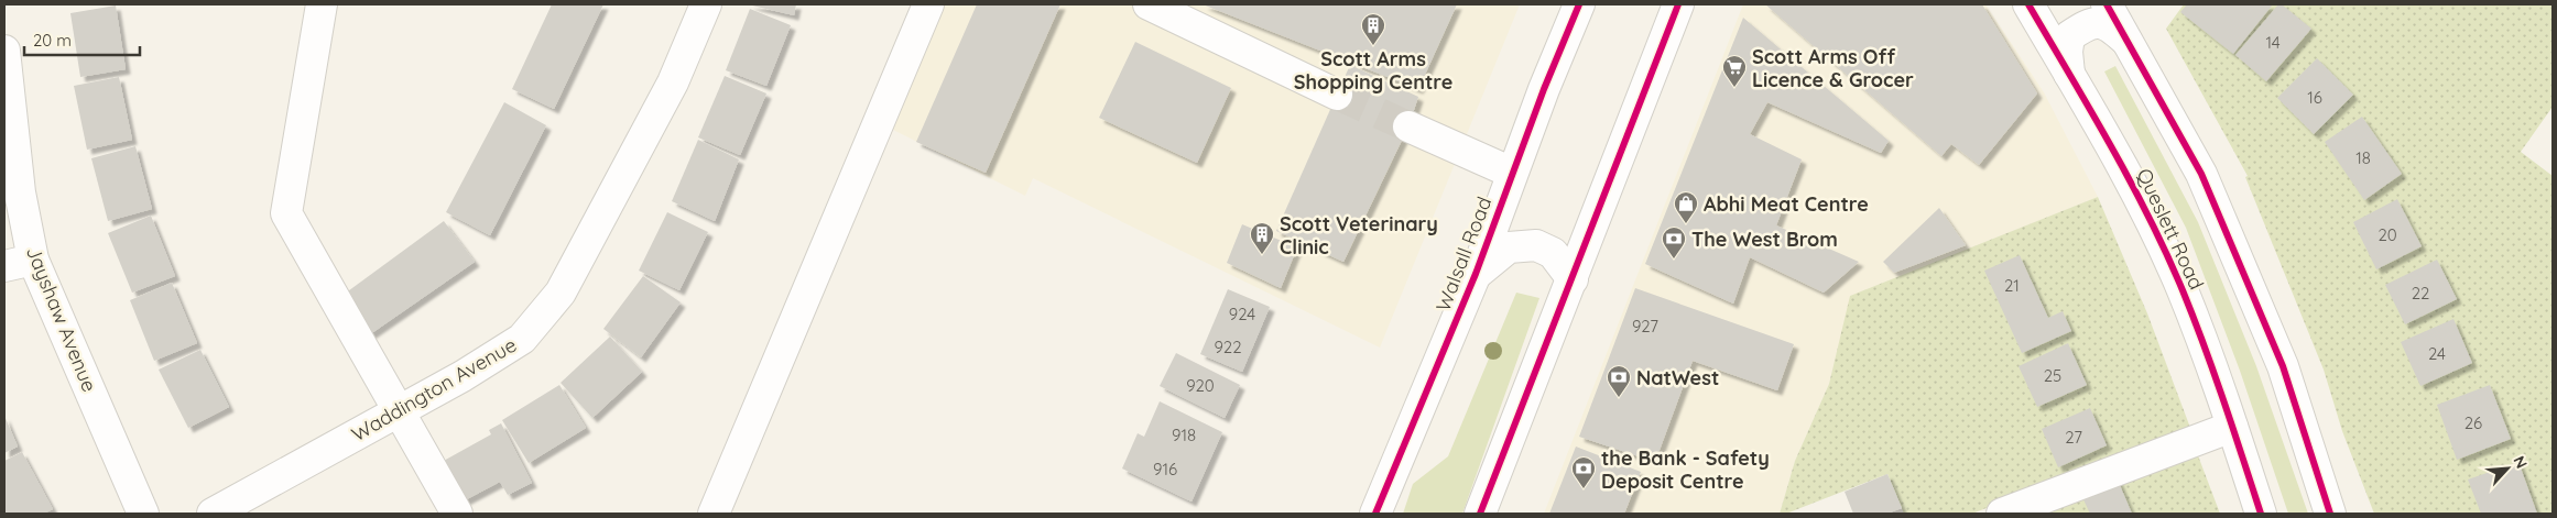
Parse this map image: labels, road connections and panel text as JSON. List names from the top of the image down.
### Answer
{
  "streets": {
    "main road": [
      "Queslett Road",
      "Walsall Road",
      "Jayshaw Avenue",
      "Waddington Avenue"
    ]
  },
  "places": {
    "building": ["Scott Arms Shopping Centre", "Scott Veterinary Clinic"],
    "supermarket": ["Scott Arms Off Licence & Grocer"],
    "shop": ["Abhi Meat Centre"],
    "bank": ["The West Brom", "NatWest", "the Bank - Safety Deposit Centre"]
  },
  "house_numbers": [
    "14",
    "16",
    "18",
    "20",
    "21",
    "22",
    "924",
    "927",
    "922",
    "24",
    "25",
    "920",
    "26",
    "918",
    "27",
    "916"
  ],
  "scale_bar": "20 m",
  "north": "top right"
}
